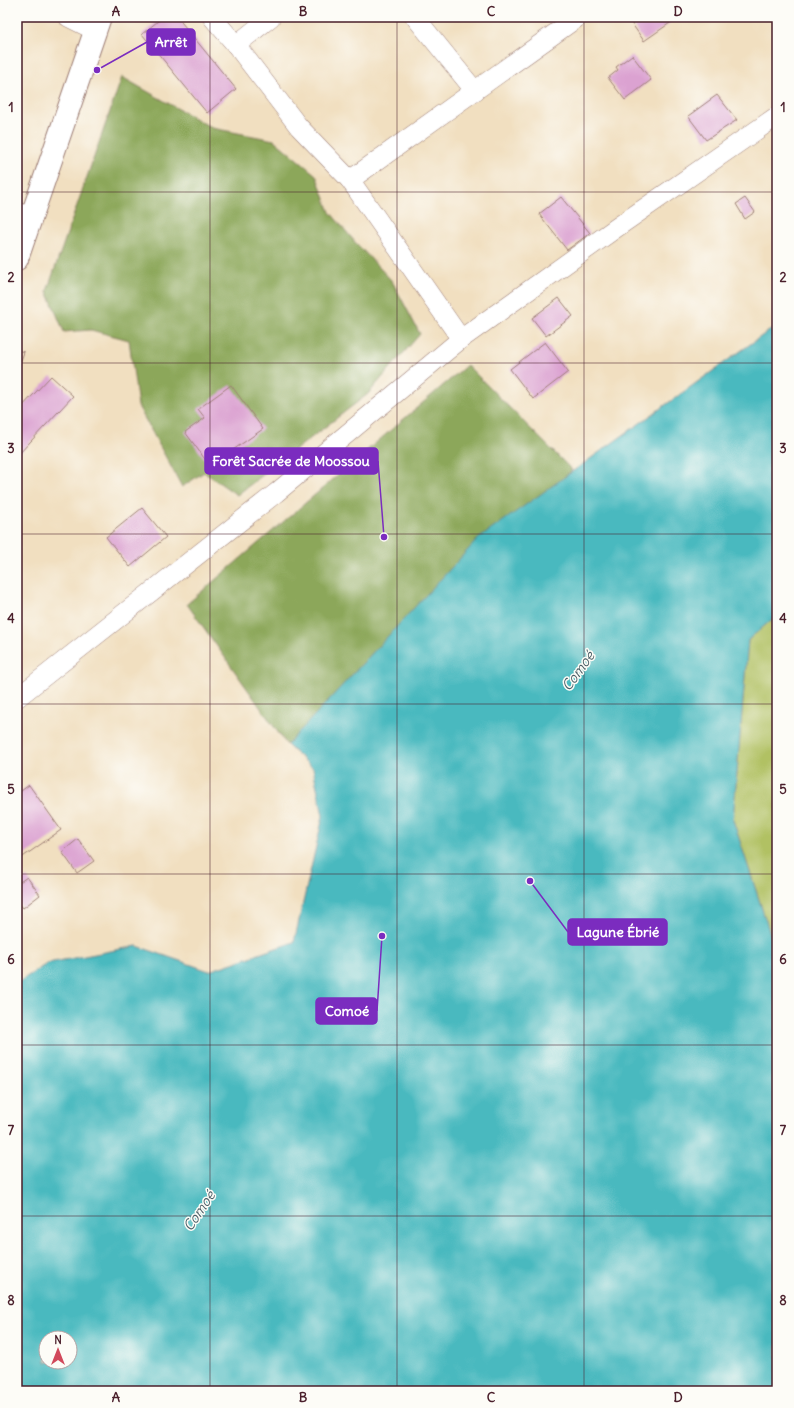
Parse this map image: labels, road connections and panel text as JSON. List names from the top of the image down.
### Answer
{
  "water": ["Comoé"],
  "places": [
    "Arrêt",
    "Forêt Sacrée de Moossou",
    "Lagune Ébrié",
    "Comoé"
  ],
  "north": "top",
  "grid": {
    "columns": [
      "A",
      "B",
      "C",
      "D"
    ],
    "rows": [
      "1",
      "2",
      "3",
      "4",
      "5",
      "6",
      "7",
      "8"
    ]
  }
}
